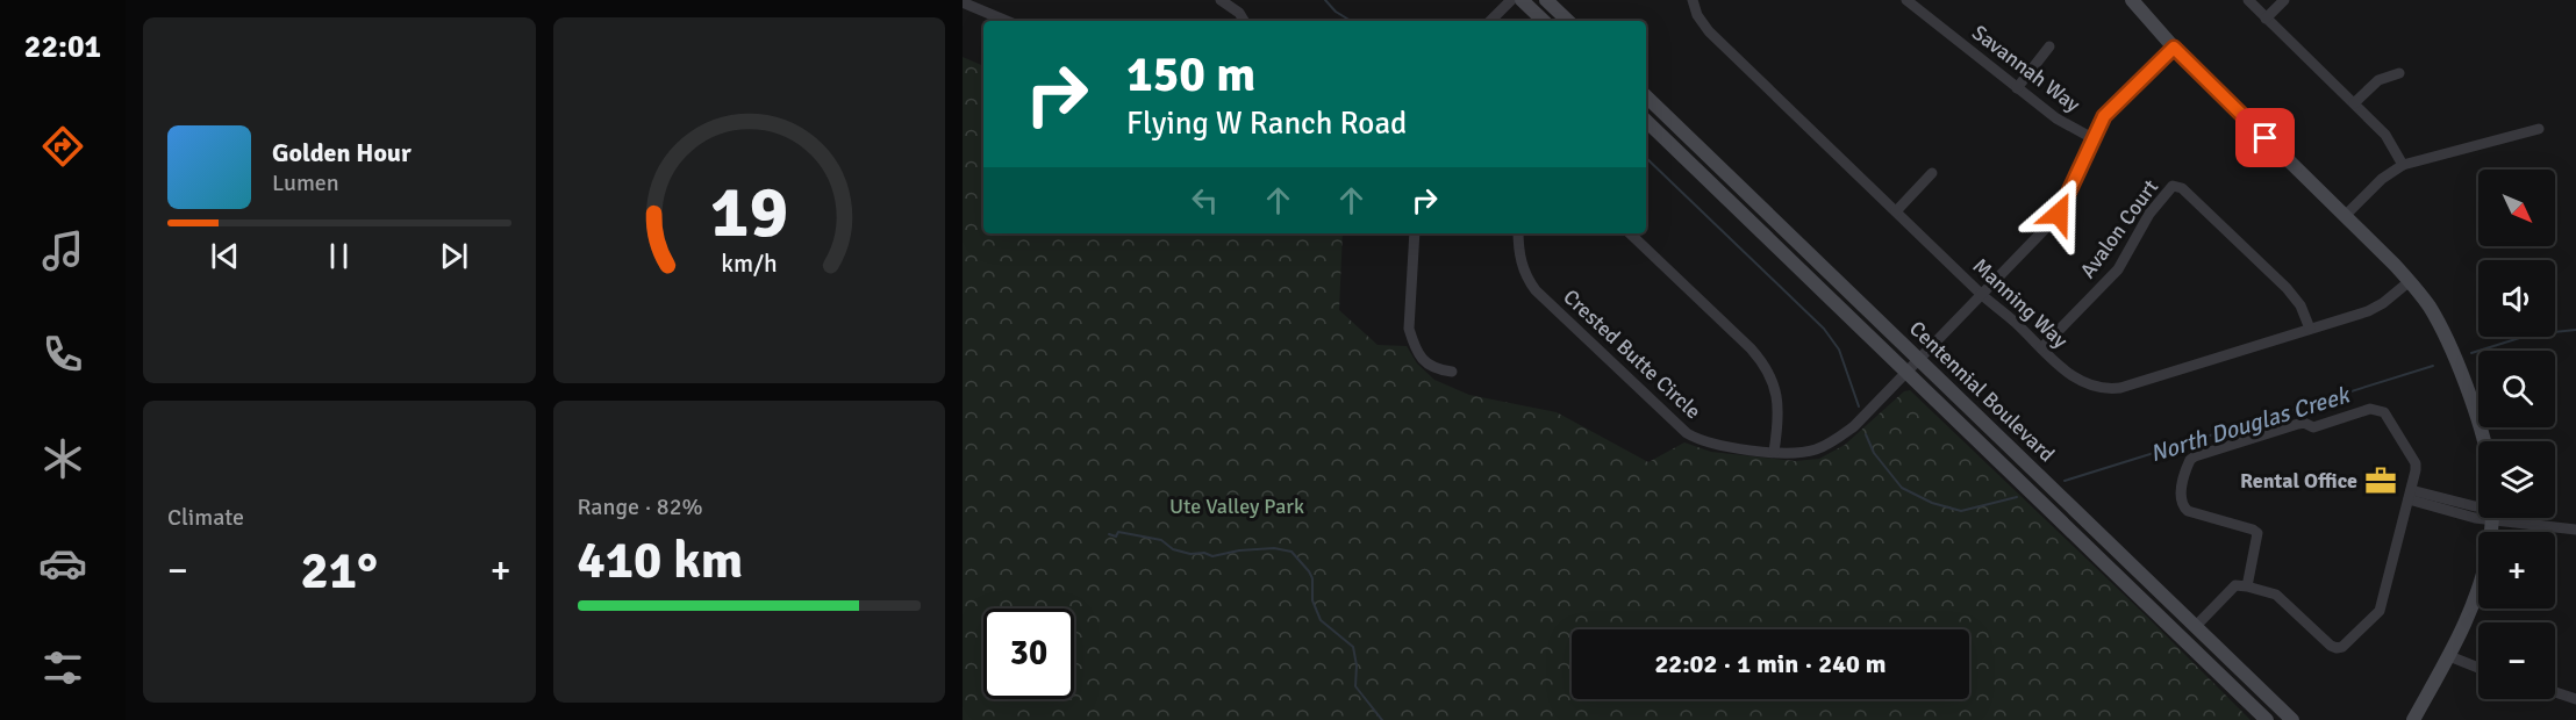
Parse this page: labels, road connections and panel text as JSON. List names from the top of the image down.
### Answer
{
  "streets": {
    "main road": ["Centennial Boulevard"],
    "street": [
      "Savannah Way",
      "Avalon Court",
      "Manning Way",
      "Crested Butte Circle"
    ]
  },
  "crossings": [
    ["Savannah Way", "Crested Butte Circle"],
    ["Avalon Court", "Manning Way"],
    ["Manning Way", "Crested Butte Circle"],
    ["Crested Butte Circle", "Centennial Boulevard"]
  ],
  "water": ["North Douglas Creek"],
  "parks": ["Ute Valley Park"],
  "places": {
    "office": ["Rental Office"]
  },
  "north": "bottom right",
  "page": {
    "tabs": "22:01",
    "turn": ["150 m", "Flying W Ranch Road"],
    "song": ["Golden Hour", "Lumen"],
    "map_buttons": ["+", "−"],
    "tile": [
      "Climate",
      ["Range · 82%", "410 km"]
    ],
    "heat": ["−", "21°", "+"],
    "limit": "30",
    "trip": "22:02 · 1 min · 240 m",
    "gauge": ["19", "km/h"]
  }
}
